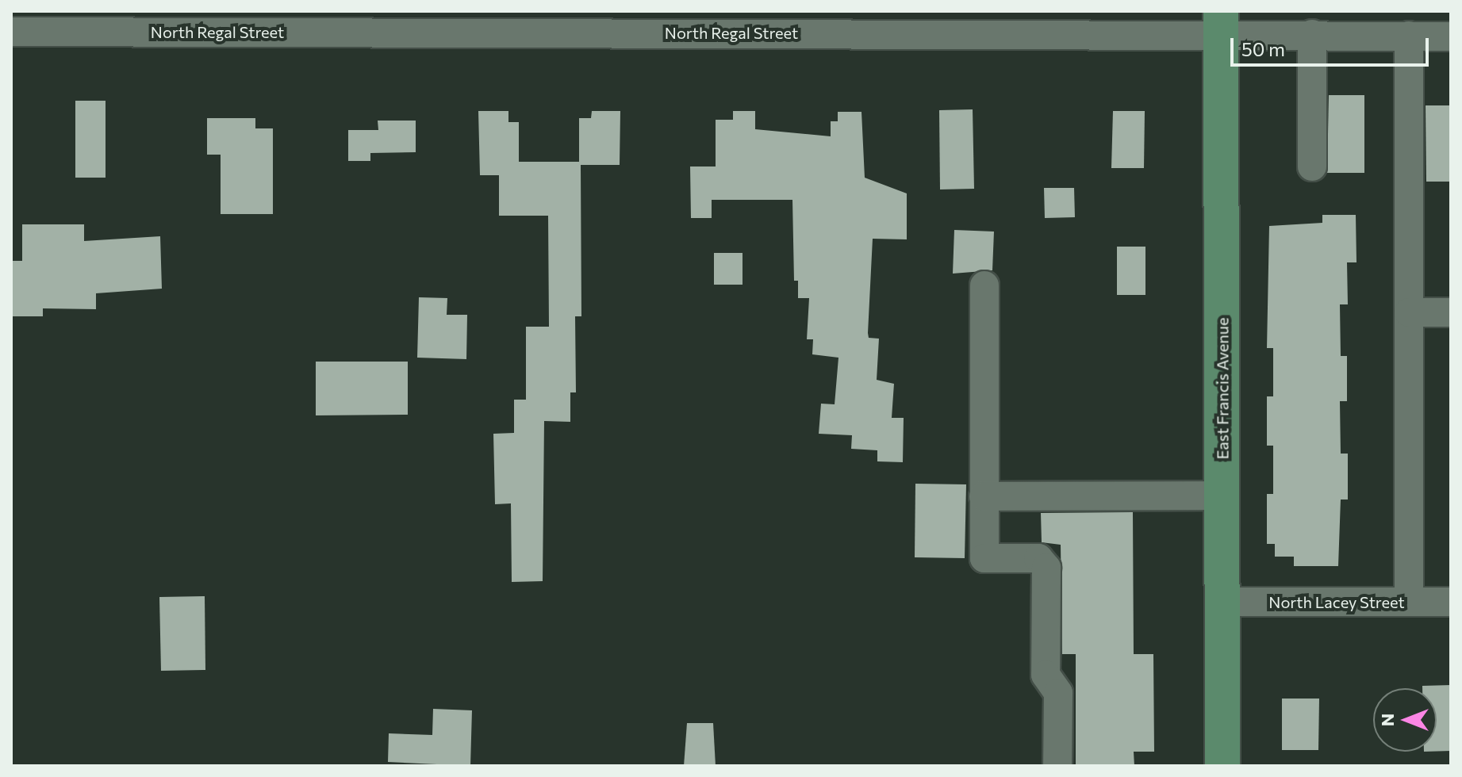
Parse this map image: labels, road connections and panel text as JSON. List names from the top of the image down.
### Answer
{
  "streets": {
    "main road": ["East Francis Avenue"],
    "street": ["North Regal Street", "North Lacey Street"]
  },
  "crossings": [
    ["North Regal Street", "East Francis Avenue"],
    ["East Francis Avenue", "North Lacey Street"]
  ],
  "scale_bar": "50 m",
  "north": "left"
}
